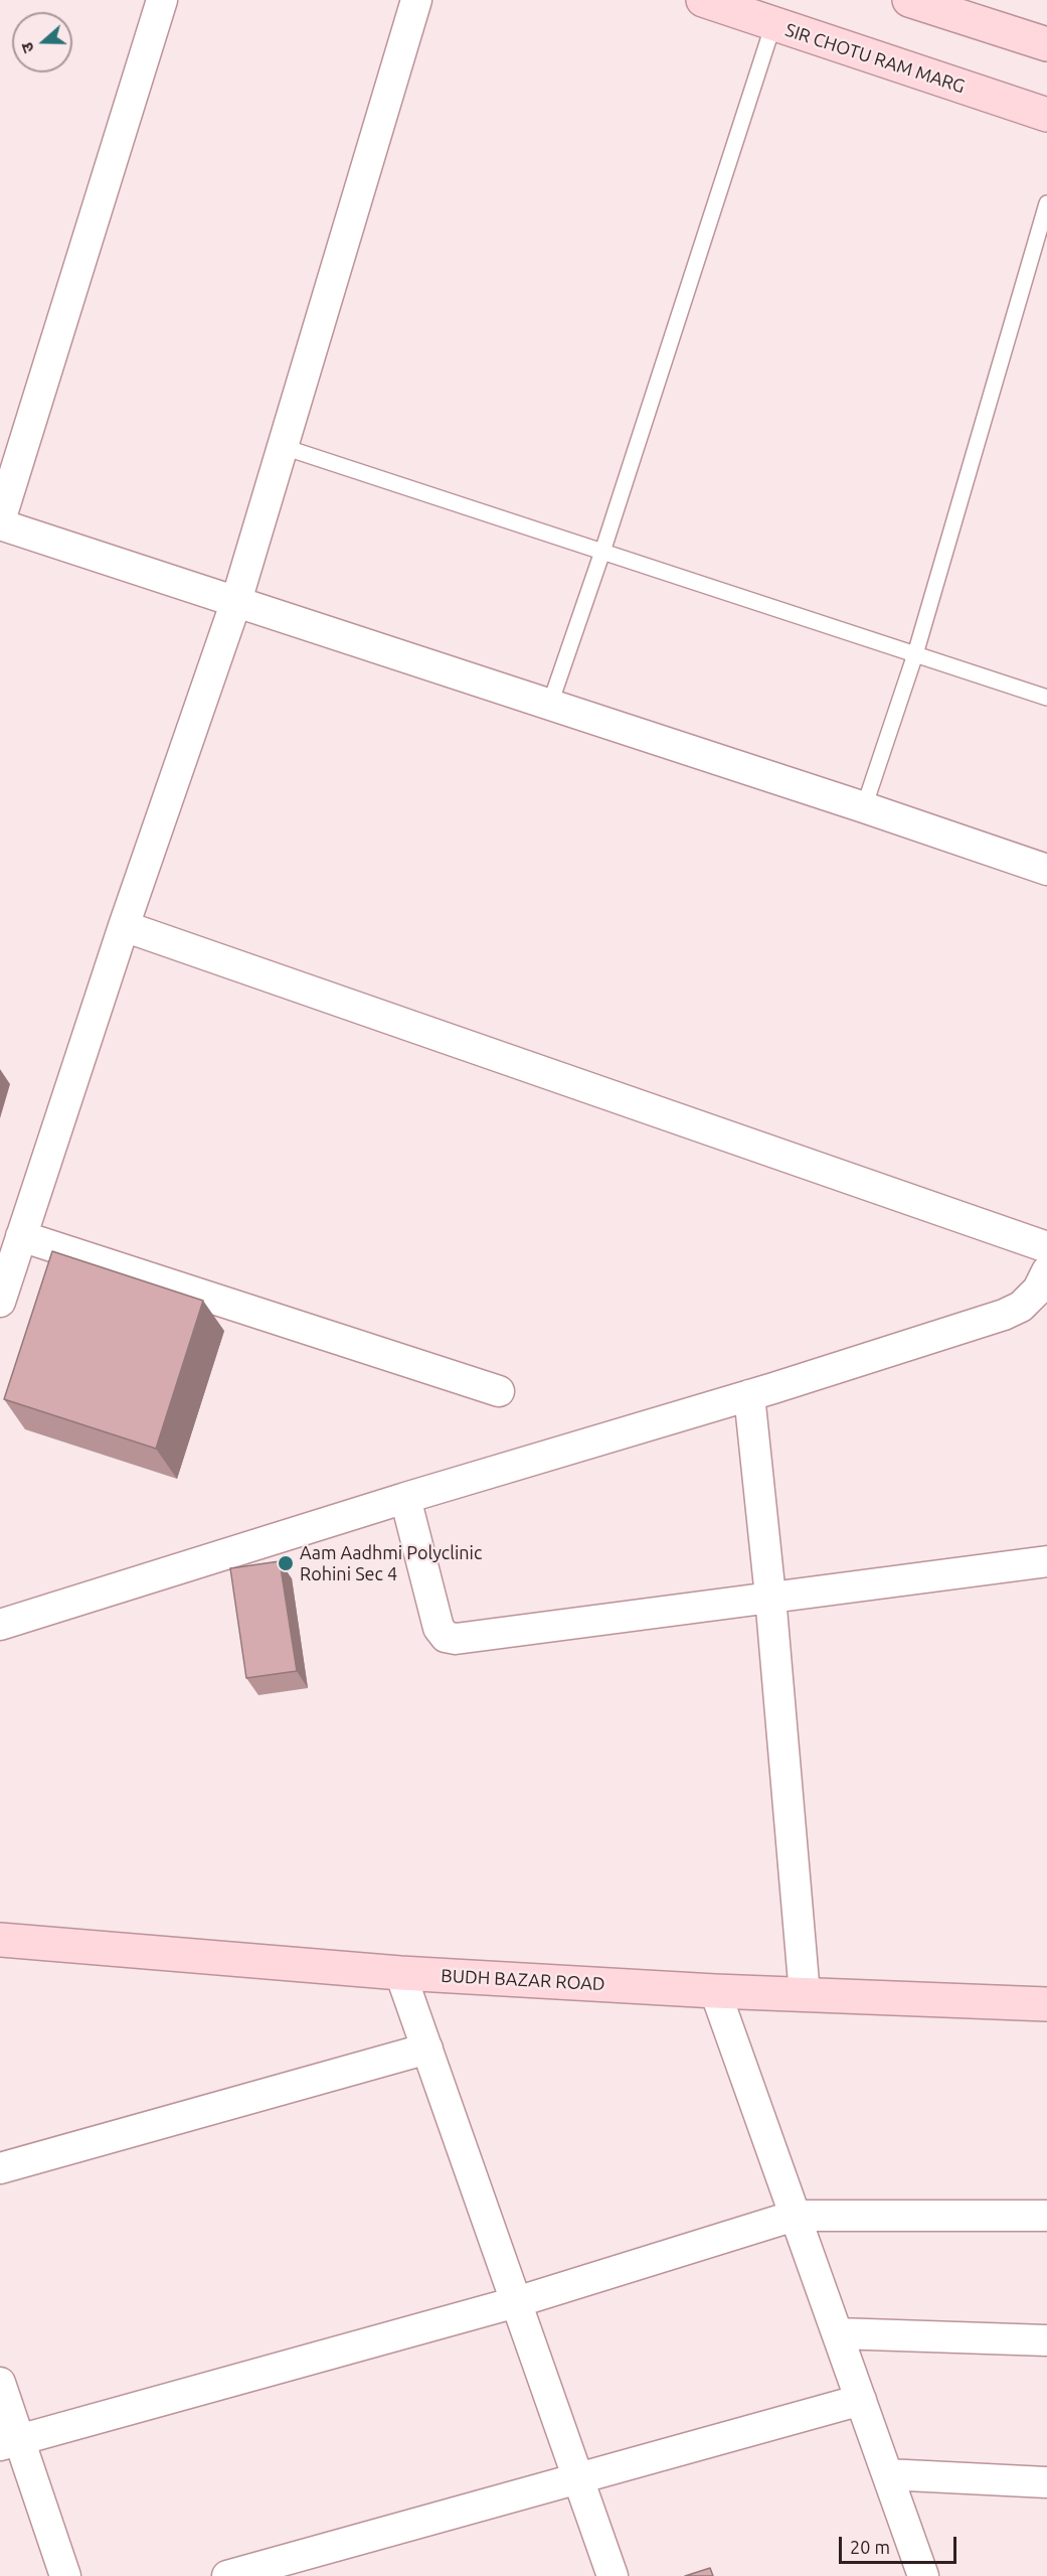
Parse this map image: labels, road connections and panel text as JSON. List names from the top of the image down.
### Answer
{
  "streets": {
    "street": ["SIR CHOTU RAM MARG", "BUDH BAZAR ROAD"]
  },
  "places": ["Aam Aadhmi Polyclinic Rohini Sec 4"],
  "scale_bar": "20 m",
  "north": "left"
}
